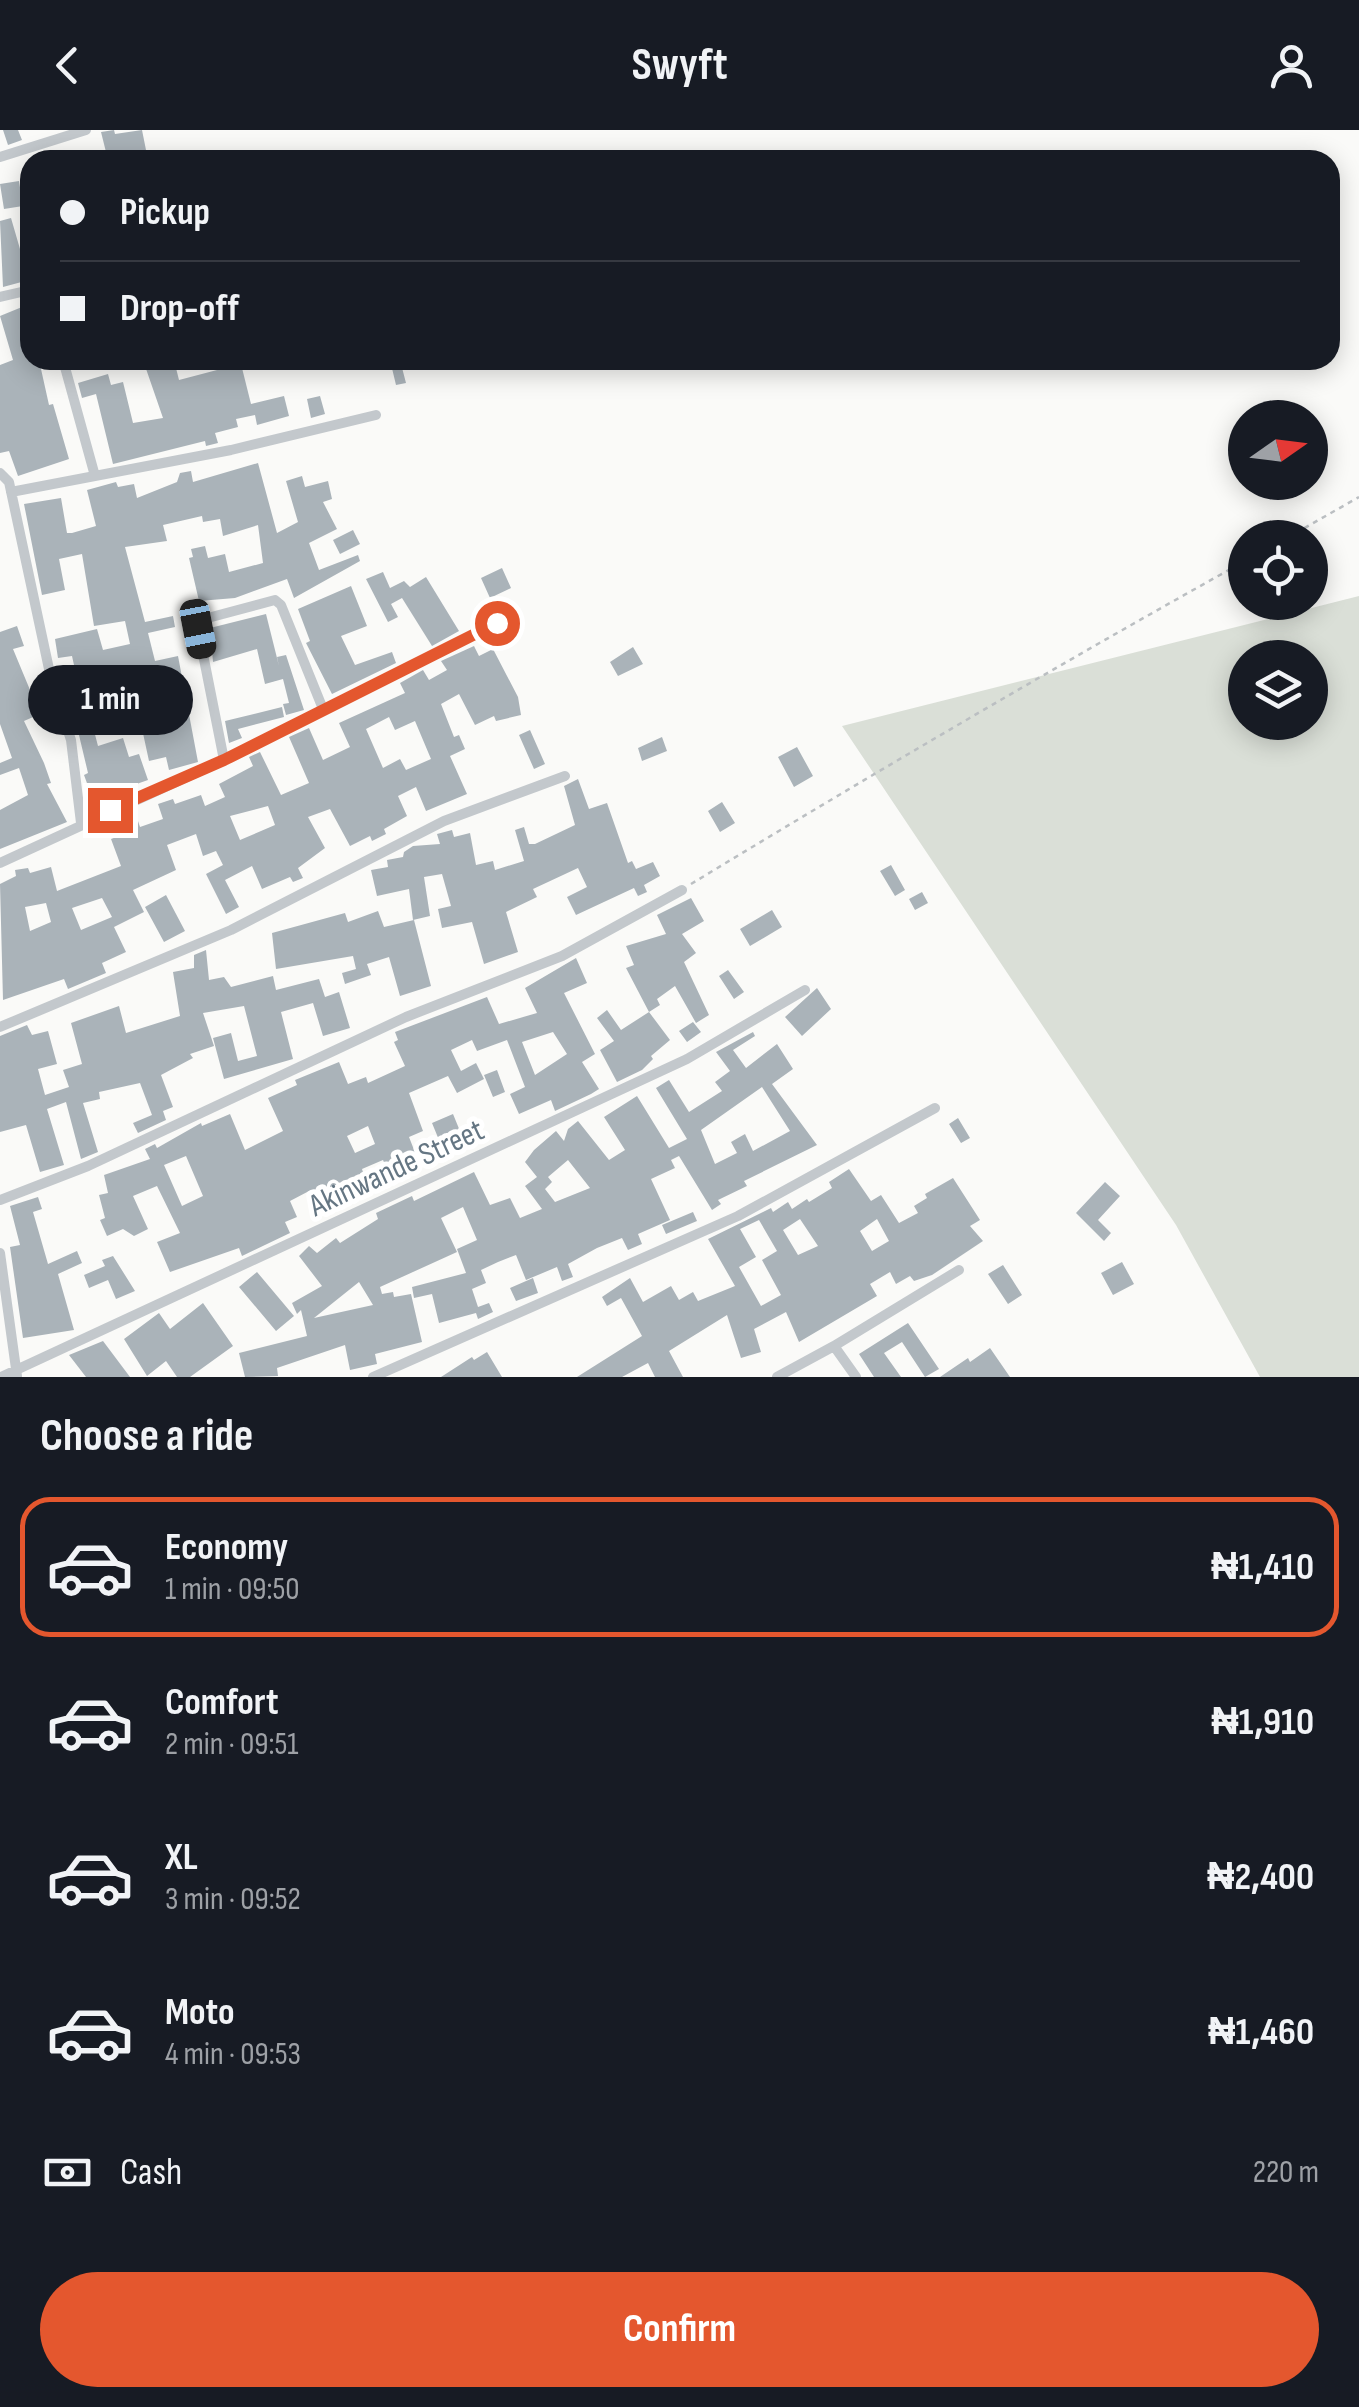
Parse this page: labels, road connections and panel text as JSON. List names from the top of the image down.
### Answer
{
  "streets": {
    "street": ["Akinwande Street"]
  },
  "north": "right",
  "page": {
    "header": "Swyft",
    "banner": ["Pickup", "Drop-off"],
    "bubble": "1 min",
    "heading": "Choose a ride",
    "list": [
      {
        "name": "Economy",
        "note": "1 min · 09:50",
        "value": "₦1,410"
      },
      {
        "name": "Comfort",
        "note": "2 min · 09:51",
        "value": "₦1,910"
      },
      {
        "name": "XL",
        "note": "3 min · 09:52",
        "value": "₦2,400"
      },
      {
        "name": "Moto",
        "note": "4 min · 09:53",
        "value": "₦1,460"
      }
    ],
    "pay": ["Cash", "220 m"],
    "buttons": "Confirm"
  }
}
